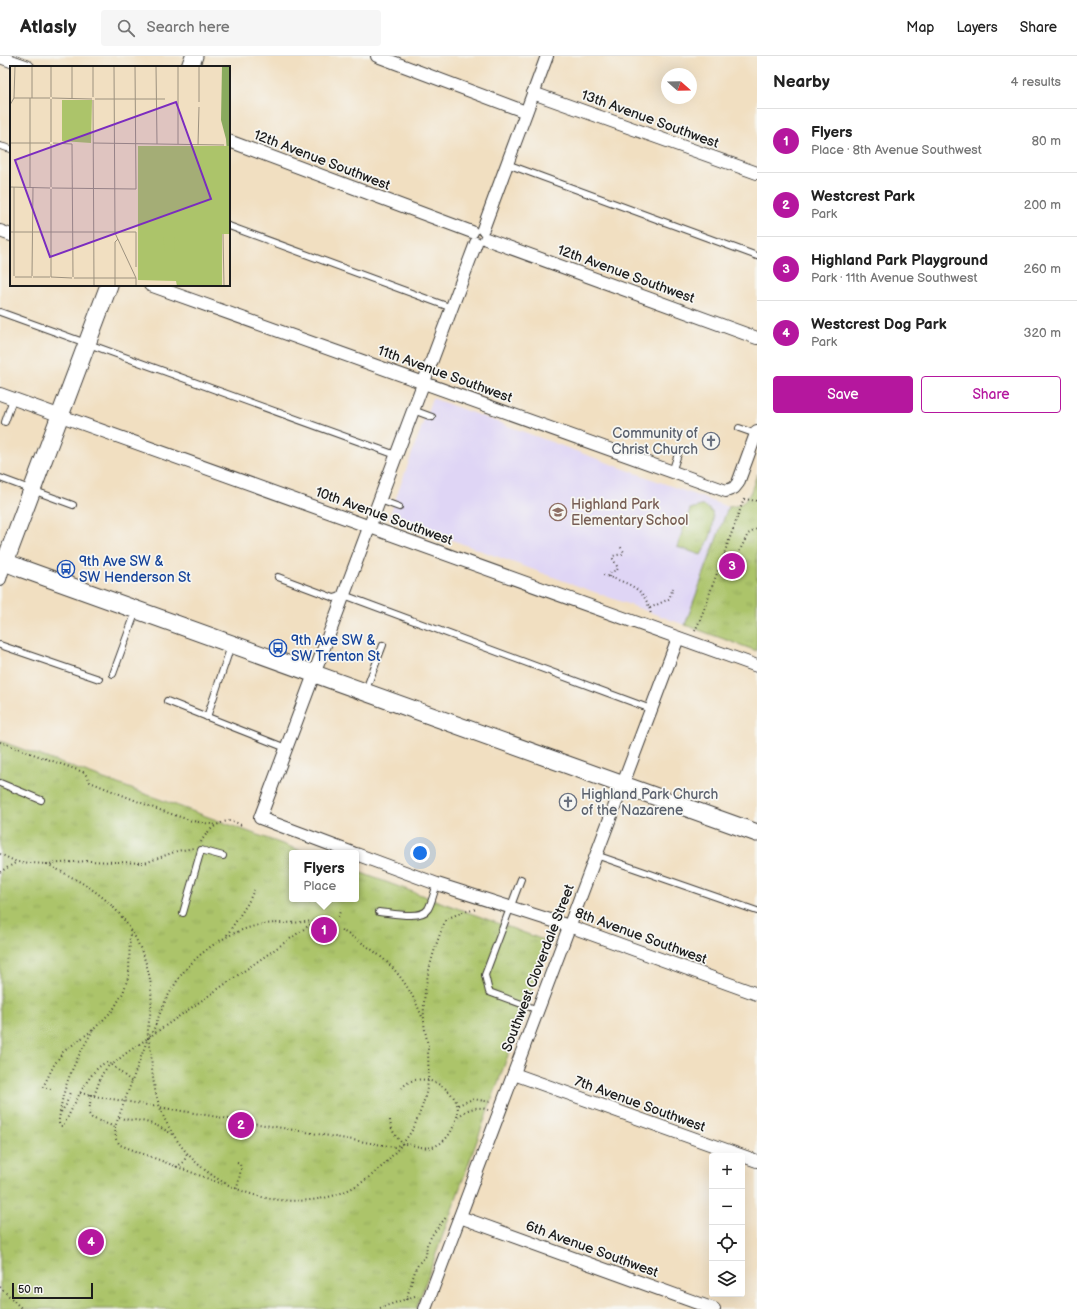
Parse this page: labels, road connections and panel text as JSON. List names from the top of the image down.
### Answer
{
  "streets": {
    "street": [
      "13th Avenue Southwest",
      "12th Avenue Southwest",
      "11th Avenue Southwest",
      "10th Avenue Southwest",
      "8th Avenue Southwest",
      "Southwest Cloverdale Street",
      "7th Avenue Southwest",
      "6th Avenue Southwest"
    ]
  },
  "crossings": [
    ["10th Avenue Southwest", "Southwest Cloverdale Street"],
    ["8th Avenue Southwest", "Southwest Cloverdale Street"],
    ["Southwest Cloverdale Street", "7th Avenue Southwest"],
    ["Southwest Cloverdale Street", "6th Avenue Southwest"]
  ],
  "places": {
    "church": ["Community of Christ Church", "Highland Park Church of the Nazarene"],
    "school or university": ["Highland Park Elementary School"],
    "bus stop": ["9th Ave SW & SW Henderson St", "9th Ave SW & SW Trenton St"]
  },
  "scale_bar": "50 m",
  "north": "right",
  "page": {
    "header": "Atlasly",
    "search": "Search here",
    "nav": ["Map", "Layers", "Share"],
    "heading": ["Nearby", "4 results"],
    "list": [
      {
        "mark": "1",
        "name": "Flyers",
        "note": "Place · 8th Avenue Southwest",
        "value": "80 m"
      },
      {
        "mark": "2",
        "name": "Westcrest Park",
        "note": "Park",
        "value": "200 m"
      },
      {
        "mark": "3",
        "name": "Highland Park Playground",
        "note": "Park · 11th Avenue Southwest",
        "value": "260 m"
      },
      {
        "mark": "4",
        "name": "Westcrest Dog Park",
        "note": "Park",
        "value": "320 m"
      }
    ],
    "buttons": ["Save", "Share"],
    "pins": [
      "3",
      "1",
      "2",
      "4"
    ],
    "popup": ["Flyers", "Place"],
    "map_buttons": ["+", "−"],
    "scale": "50 m"
  }
}
